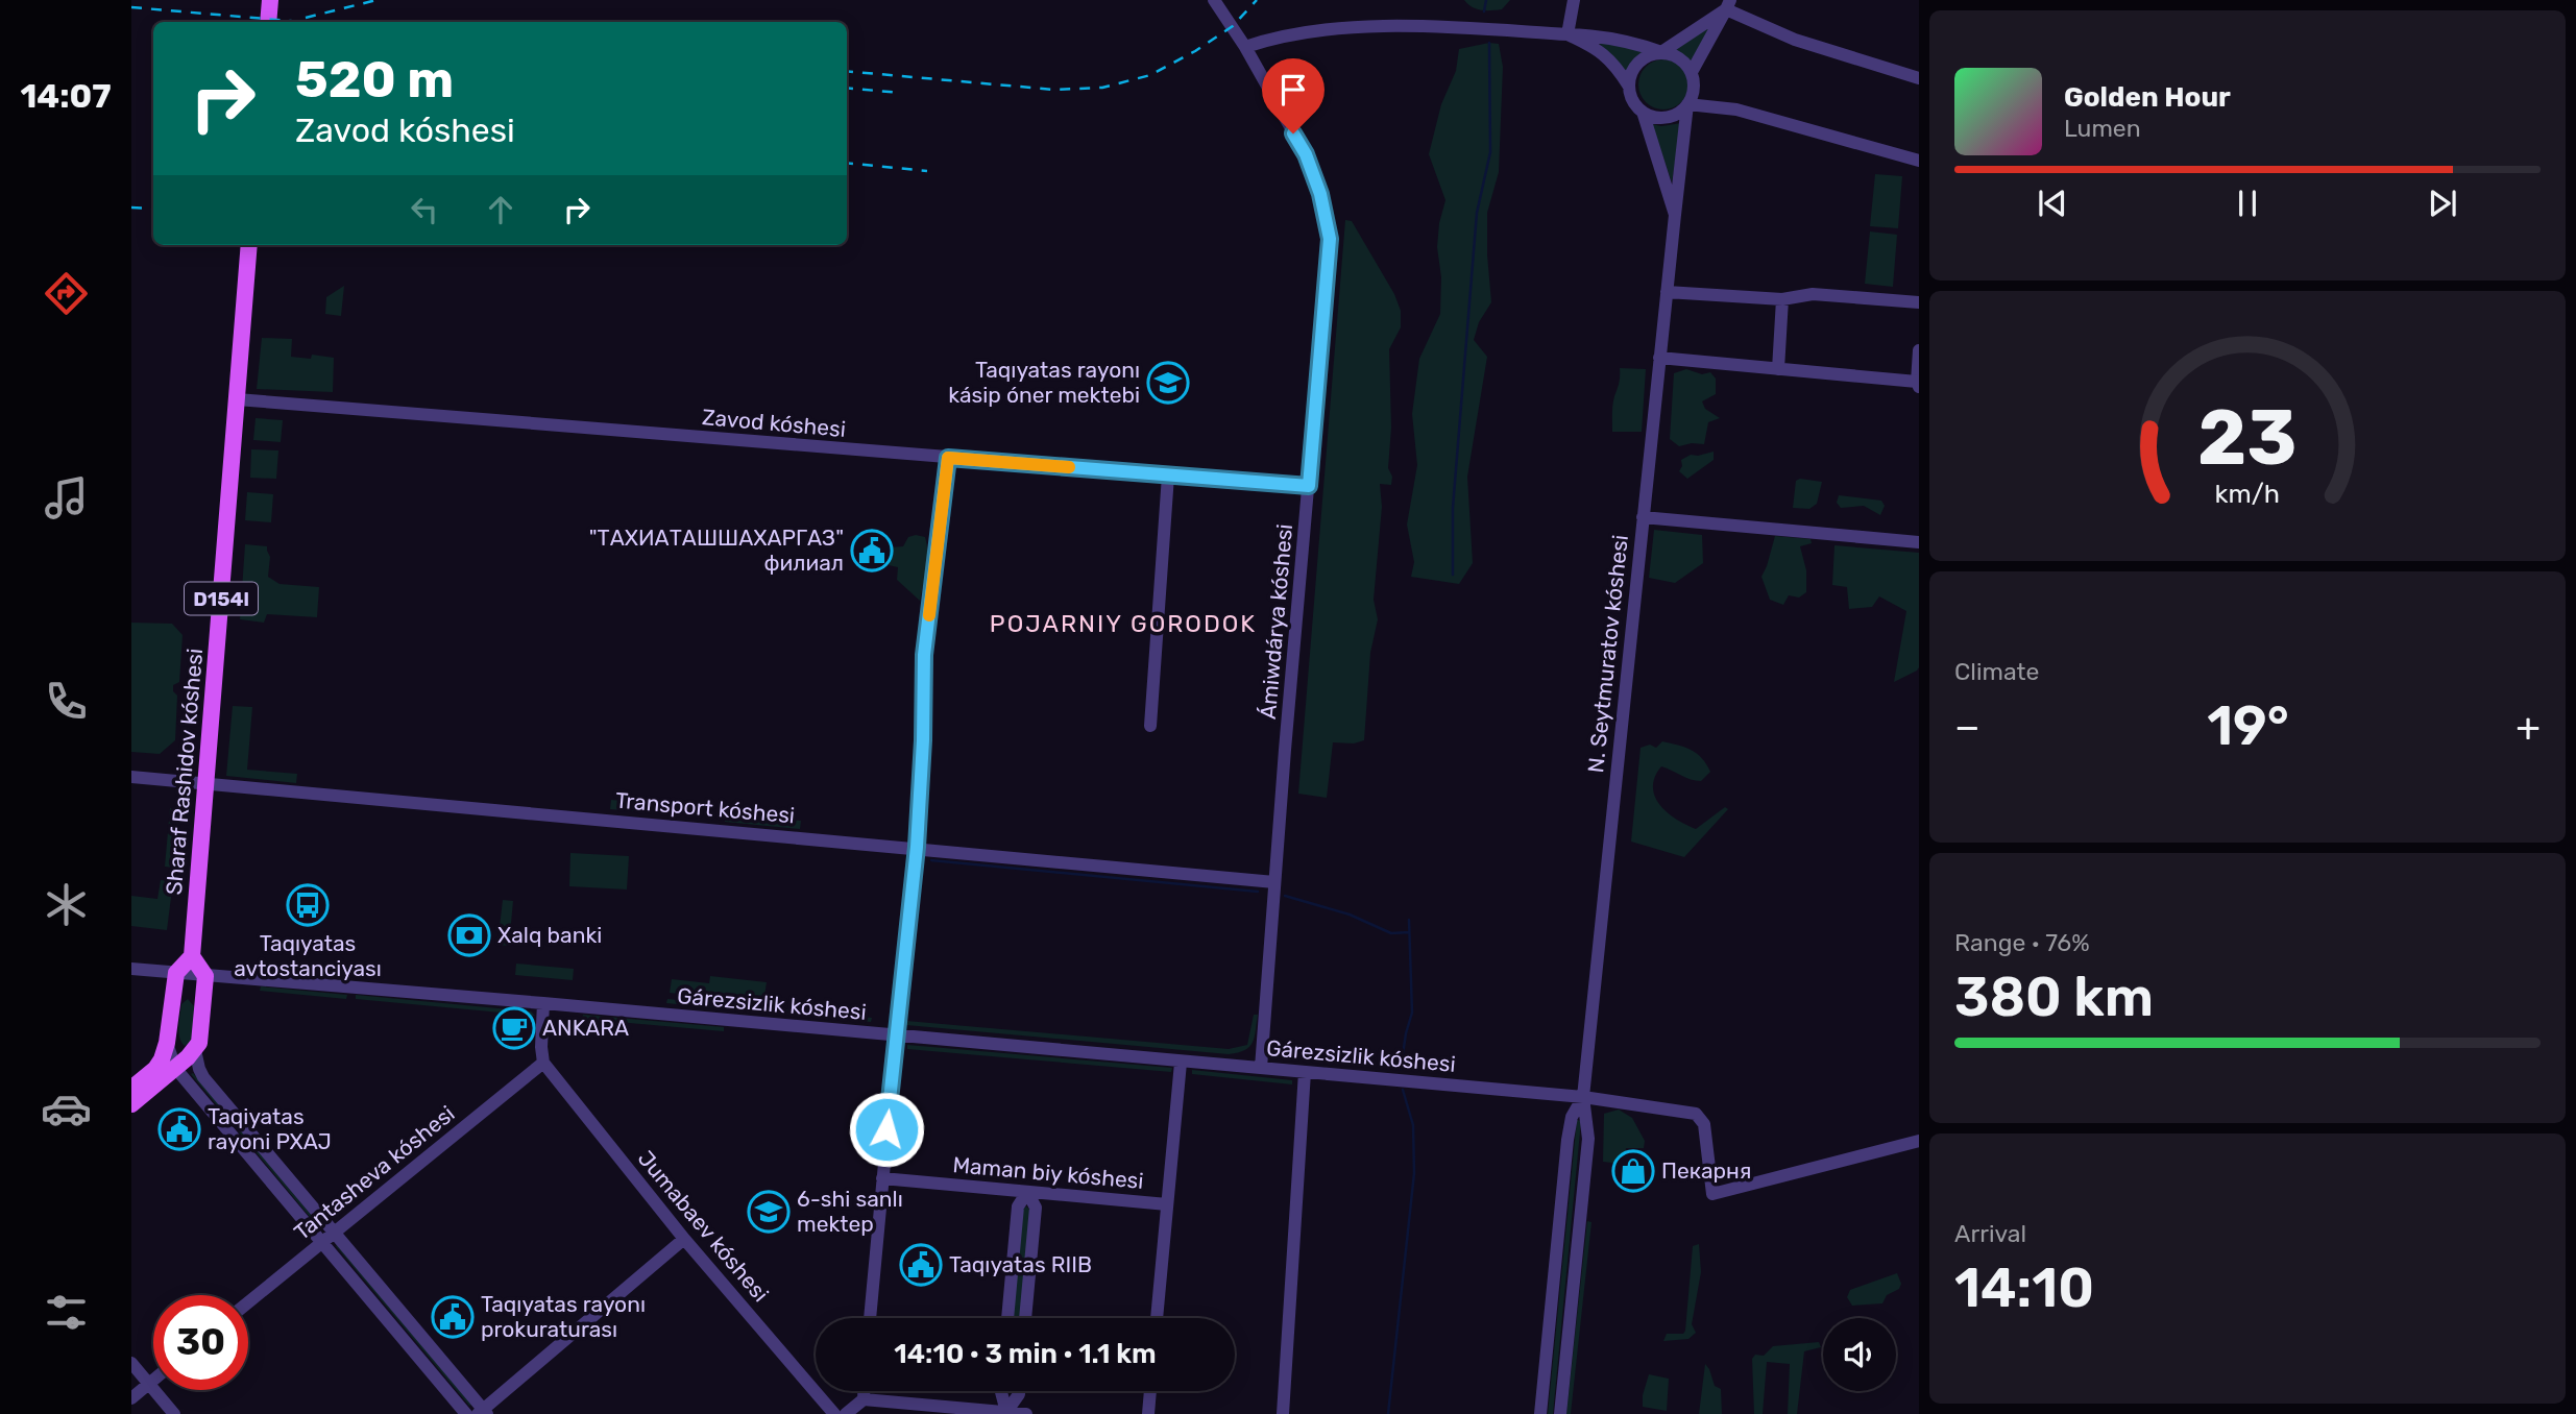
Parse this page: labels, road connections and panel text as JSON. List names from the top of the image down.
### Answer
{
  "streets": {
    "main road": ["D154l", "Sharaf Rashidov kóshesi"],
    "street": [
      "Zavod kóshesi",
      "Ámiwdárya kóshesi",
      "N. Seytmuratov kóshesi",
      "Transport kóshesi",
      "Gárezsizlik kóshesi",
      "Tantasheva kóshesi",
      "Maman biy kóshesi",
      "Jumabaev kóshesi"
    ]
  },
  "crossings": [
    ["Zavod kóshesi", "Ámiwdárya kóshesi"],
    ["Zavod kóshesi", "Sharaf Rashidov kóshesi"],
    ["Ámiwdárya kóshesi", "Transport kóshesi"],
    ["Ámiwdárya kóshesi", "Gárezsizlik kóshesi"],
    ["N. Seytmuratov kóshesi", "Gárezsizlik kóshesi"],
    ["Sharaf Rashidov kóshesi", "Transport kóshesi"],
    ["Tantasheva kóshesi", "Jumabaev kóshesi"]
  ],
  "districts": ["POJARNIY GORODOK"],
  "places": {
    "school or university": ["Taqıyatas rayonı kásip óner mektebi", "6-shi sanlı mektep"],
    "public building": [
      "\"ТАХИАТАШШАХАРГАЗ\" филиал",
      "Taqiyatas rayoni PXAJ",
      "Taqıyatas RIIB",
      "Taqıyatas rayonı prokuraturası"
    ],
    "bus stop": ["Taqıyatas avtostanciyası"],
    "bank": ["Xalq banki"],
    "cafe": ["ANKARA"],
    "shop": ["Пекарня"]
  },
  "page": {
    "tabs": "14:07",
    "turn": ["520 m", "Zavod kóshesi"],
    "song": ["Golden Hour", "Lumen"],
    "tile": [
      "Climate",
      ["Range · 76%", "380 km"],
      ["Arrival", "14:10"]
    ],
    "heat": ["−", "19°", "+"],
    "limit": "30",
    "trip": "14:10 · 3 min · 1.1 km",
    "gauge": ["23", "km/h"]
  }
}
